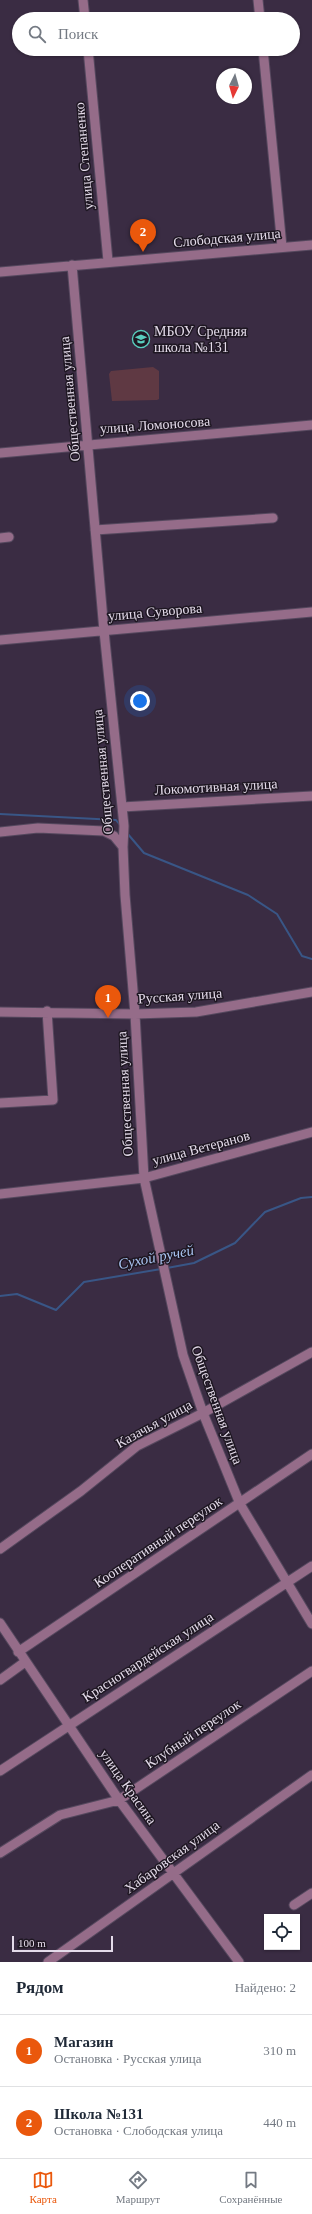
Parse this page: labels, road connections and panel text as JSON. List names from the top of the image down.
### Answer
{
  "streets": {
    "street": [
      "улица Степаненко",
      "Слободская улица",
      "Общественная улица",
      "улица Ломоносова",
      "улица Суворова",
      "Локомотивная улица",
      "Русская улица",
      "улица Ветеранов",
      "Казачья улица",
      "Кооперативный переулок",
      "Красногвардейская улица",
      "Клубный переулок",
      "улица Красина",
      "Хабаровская улица"
    ]
  },
  "crossings": [
    ["улица Степаненко", "Слободская улица"],
    ["Слободская улица", "Общественная улица"],
    ["Общественная улица", "улица Ломоносова"],
    ["Общественная улица", "улица Суворова"],
    ["Общественная улица", "Локомотивная улица"],
    ["Общественная улица", "Русская улица"],
    ["Общественная улица", "улица Ветеранов"],
    ["Общественная улица", "Казачья улица"],
    ["Общественная улица", "Кооперативный переулок"],
    ["Общественная улица", "Красногвардейская улица"],
    ["Кооперативный переулок", "улица Красина"],
    ["Красногвардейская улица", "улица Красина"],
    ["Клубный переулок", "улица Красина"],
    ["улица Красина", "Хабаровская улица"]
  ],
  "water": ["Сухой ручей"],
  "places": {
    "school or university": ["МБОУ Средняя школа №131"]
  },
  "scale_bar": "100 m",
  "north": "bottom",
  "page": {
    "search": "Поиск",
    "pins": ["2", "1"],
    "scale": "100 m",
    "heading": ["Рядом", "Найдено: 2"],
    "list": [
      {
        "mark": "1",
        "name": "Магазин",
        "note": "Остановка · Русская улица",
        "value": "310 m"
      },
      {
        "mark": "2",
        "name": "Школа №131",
        "note": "Остановка · Слободская улица",
        "value": "440 m"
      }
    ],
    "nav": ["Карта", "Маршрут", "Сохранённые"]
  }
}
